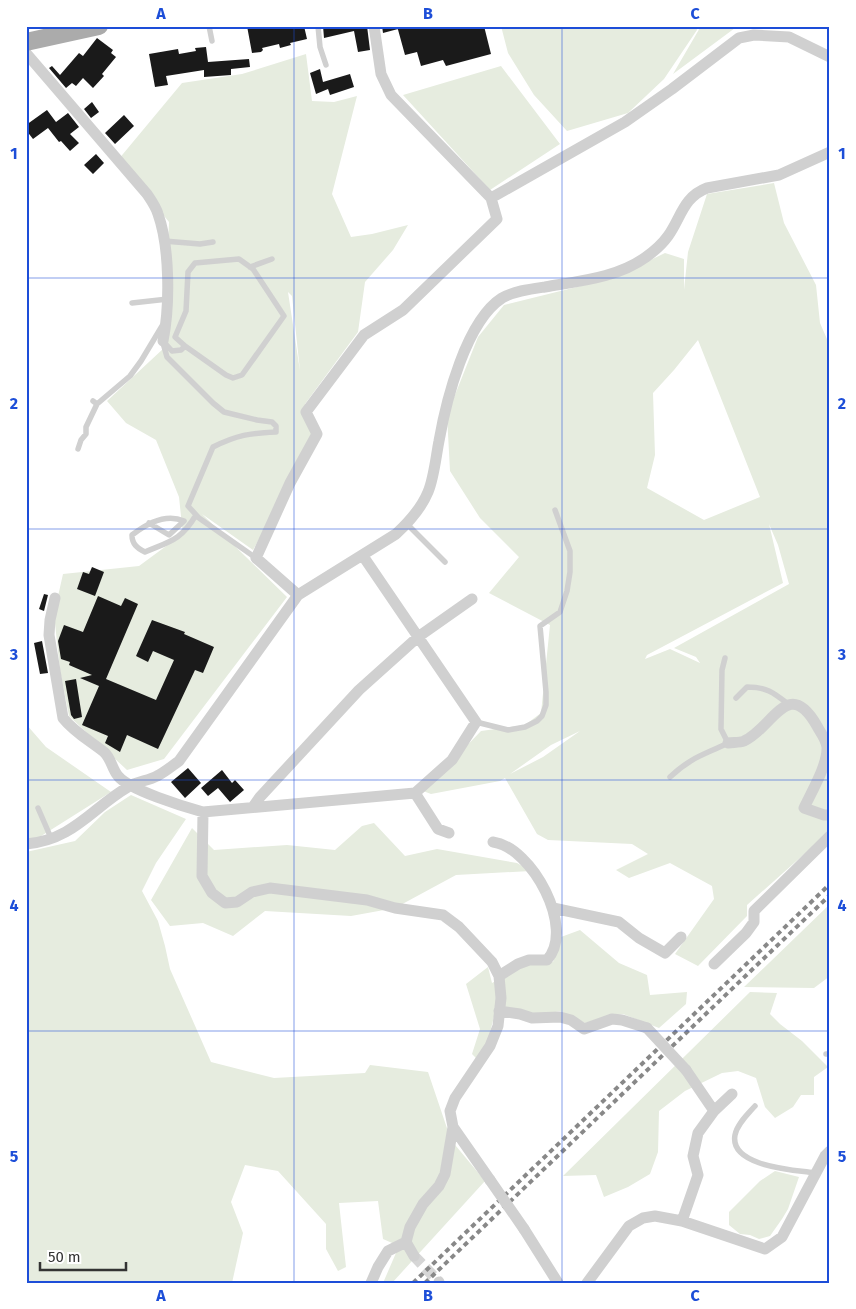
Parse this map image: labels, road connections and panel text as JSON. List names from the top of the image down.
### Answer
{
  "scale_bar": "50 m",
  "grid": {
    "columns": ["A", "B", "C"],
    "rows": [
      "1",
      "2",
      "3",
      "4",
      "5"
    ]
  }
}
